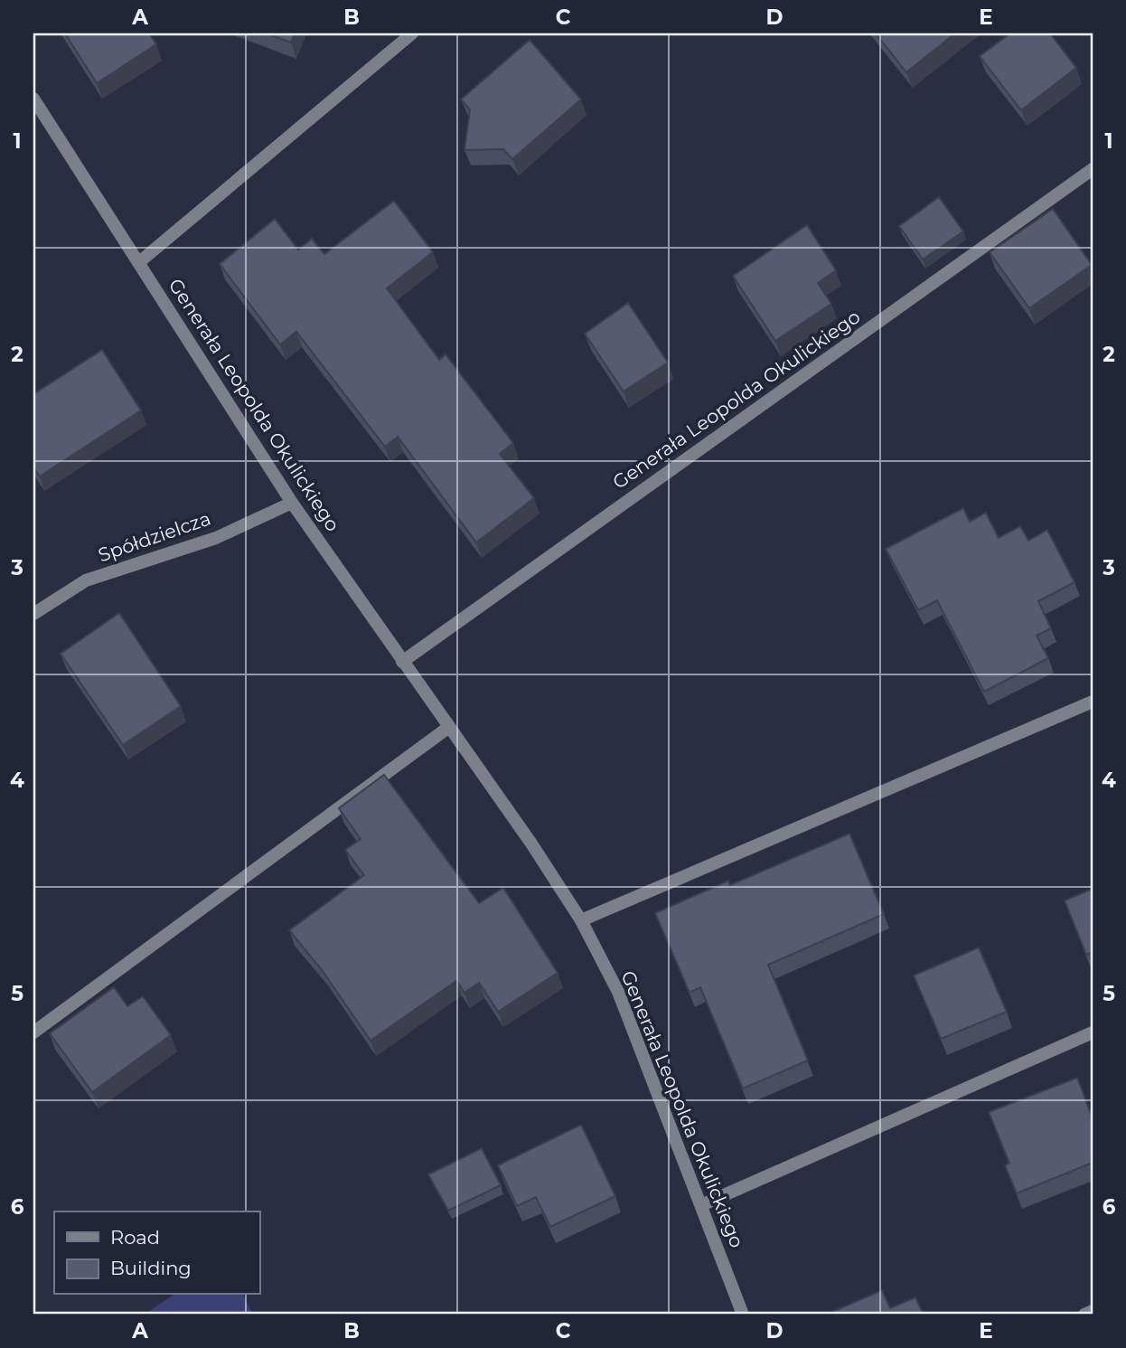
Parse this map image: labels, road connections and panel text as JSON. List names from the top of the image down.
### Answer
{
  "streets": {
    "street": ["Generała Leopolda Okulickiego", "Spółdzielcza"]
  },
  "crossings": [
    ["Generała Leopolda Okulickiego", "Spółdzielcza"]
  ],
  "legend": ["Road", "Building"],
  "grid": {
    "columns": [
      "A",
      "B",
      "C",
      "D",
      "E"
    ],
    "rows": [
      "1",
      "2",
      "3",
      "4",
      "5",
      "6"
    ]
  }
}
